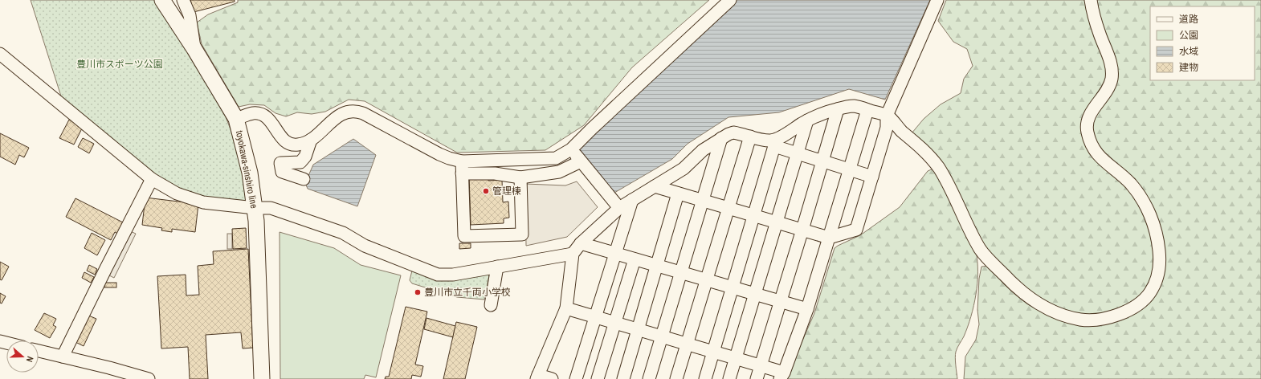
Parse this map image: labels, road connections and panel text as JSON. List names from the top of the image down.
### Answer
{
  "streets": {
    "main road": ["toyokawa-sinshiro line"]
  },
  "parks": ["豊川市スポーツ公園"],
  "places": ["管理棟", "豊川市立千両小学校"],
  "legend": [
    "道路",
    "公園",
    "水域",
    "建物"
  ],
  "north": "right"
}
